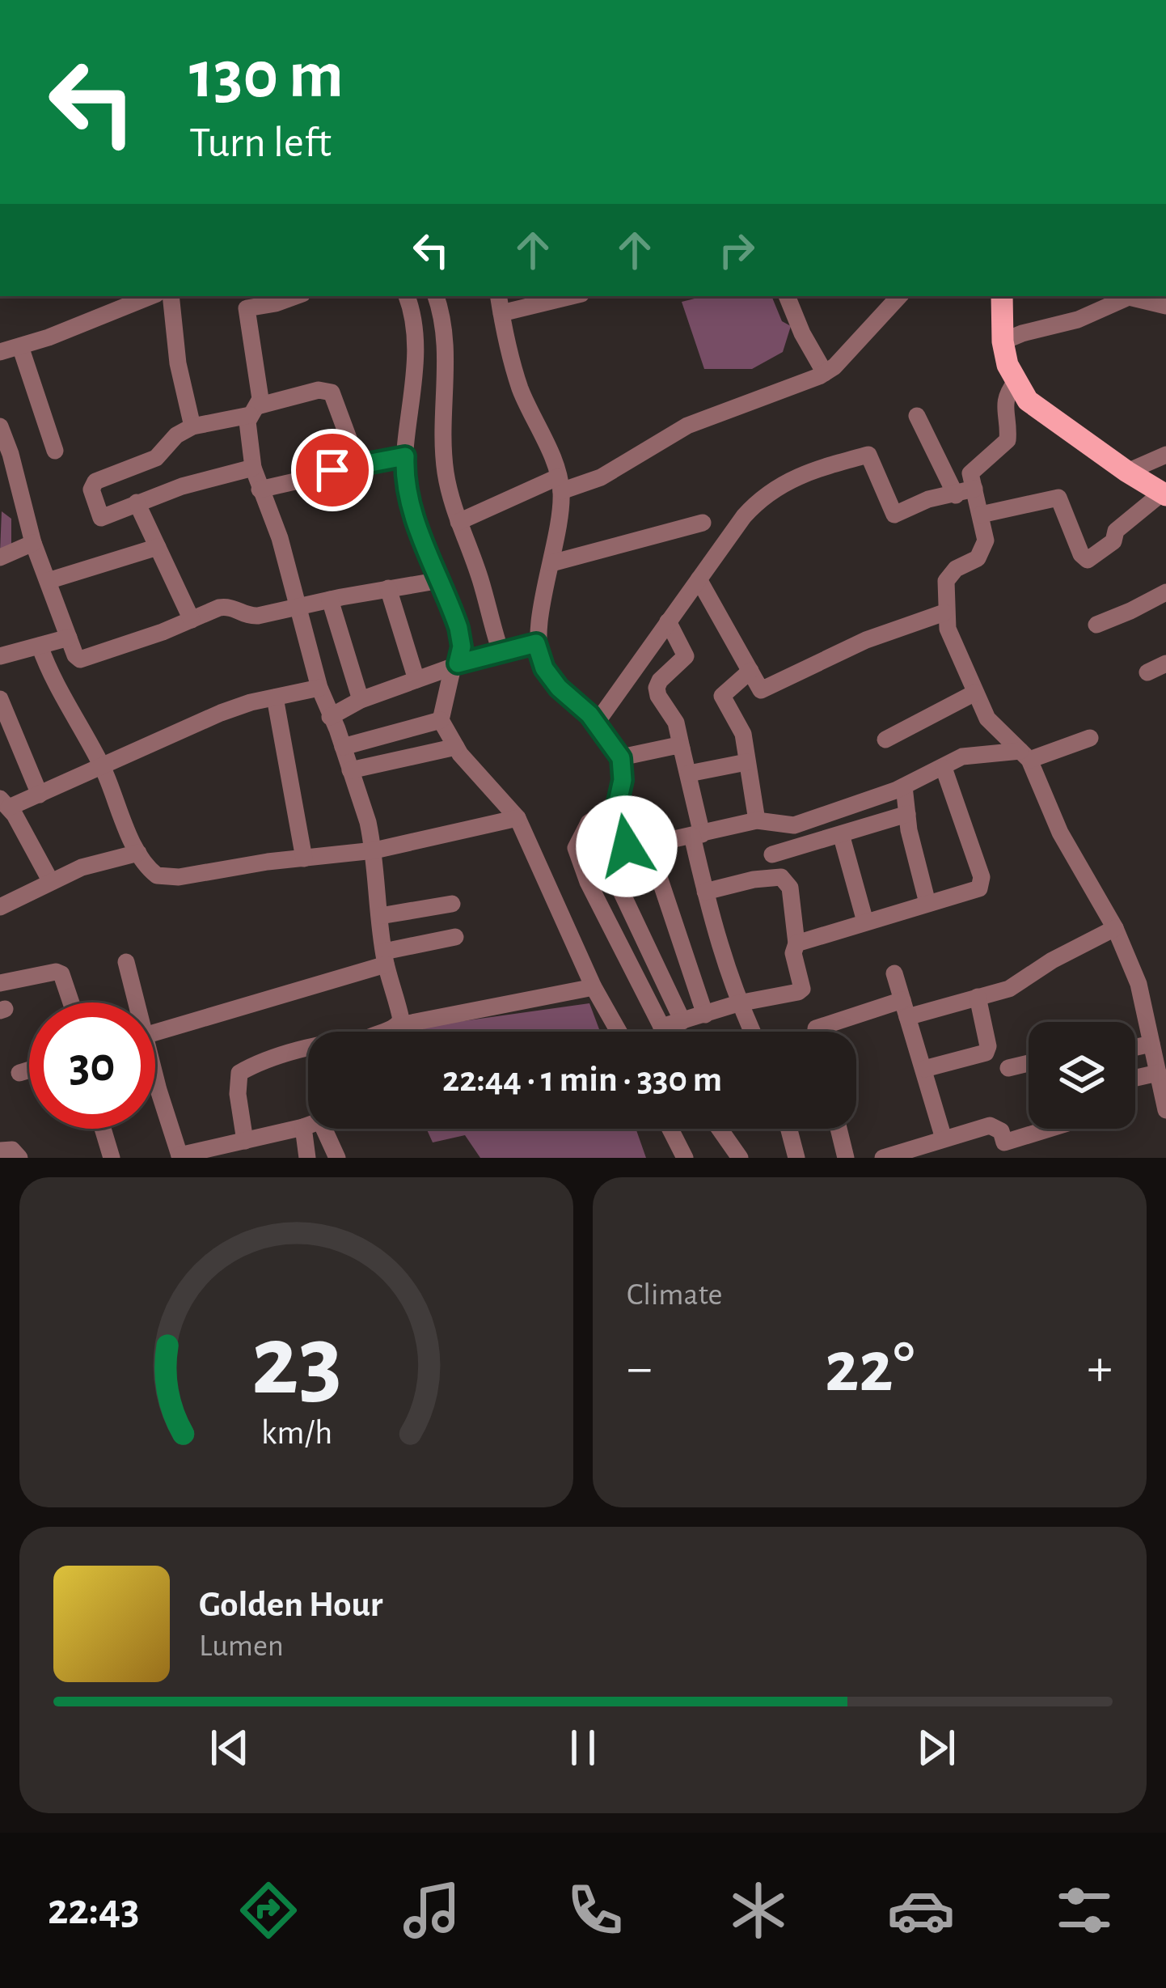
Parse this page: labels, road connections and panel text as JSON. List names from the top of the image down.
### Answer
{
  "page": {
    "turn": ["130 m", "Turn left"],
    "limit": "30",
    "trip": "22:44 · 1 min · 330 m",
    "tile": "Climate",
    "heat": ["−", "22°", "+"],
    "song": ["Golden Hour", "Lumen"],
    "tabs": "22:43",
    "gauge": ["23", "km/h"]
  }
}
